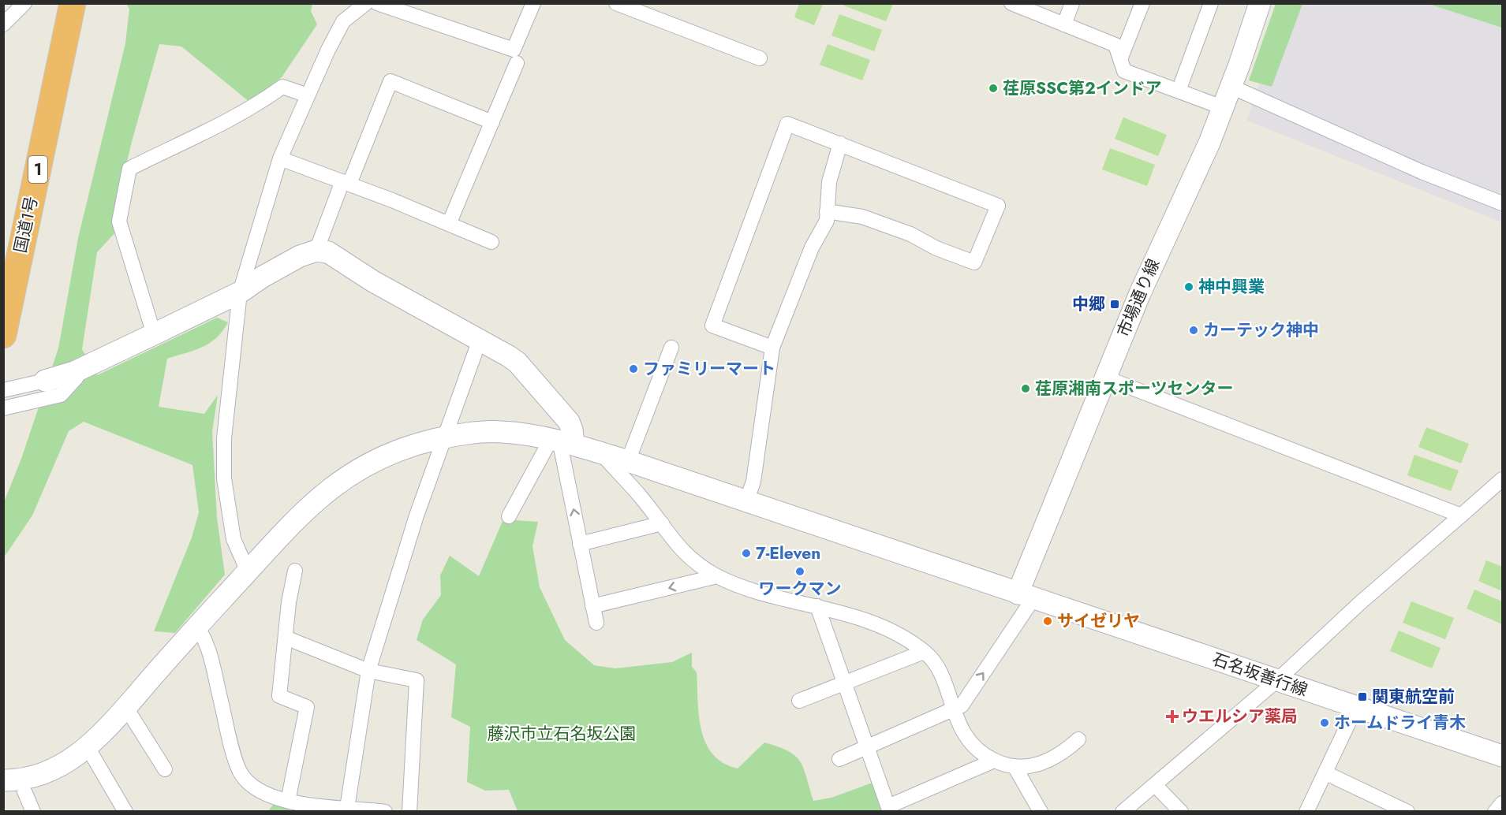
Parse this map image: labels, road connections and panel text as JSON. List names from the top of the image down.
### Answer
{
  "streets": {
    "highway": ["1", "国道1号"],
    "street": ["市場通り線", "石名坂善行線"]
  },
  "crossings": [
    ["市場通り線", "石名坂善行線"]
  ],
  "parks": ["藤沢市立石名坂公園"],
  "places": {
    "other": [
      "荏原SSC第2インドア",
      "神中興業",
      "カーテック神中",
      "ファミリーマート",
      "荏原湘南スポーツセンター",
      "7-Eleven",
      "ワークマン",
      "サイゼリヤ",
      "ホームドライ青木"
    ],
    "transit": ["中郷", "関東航空前"],
    "health": ["ウエルシア薬局"]
  }
}
